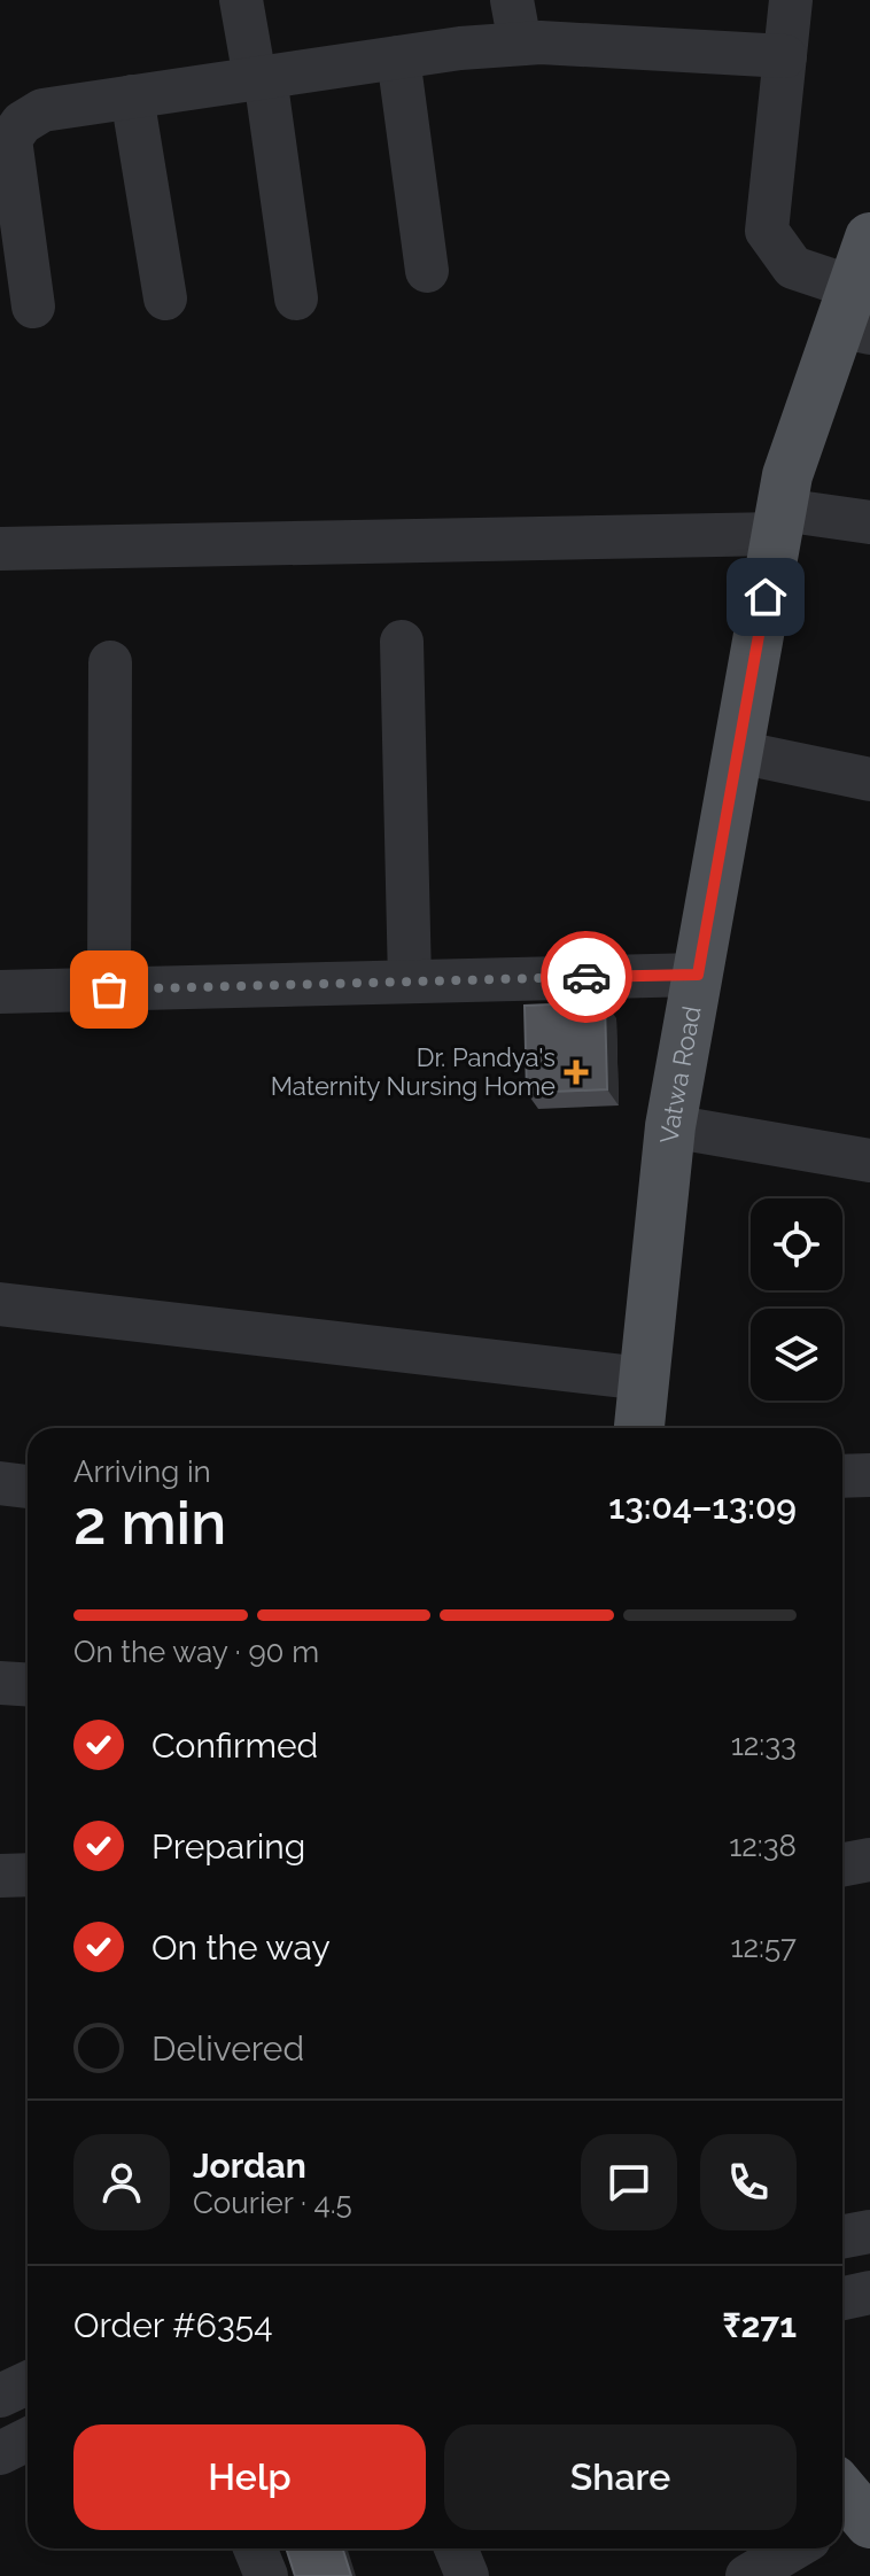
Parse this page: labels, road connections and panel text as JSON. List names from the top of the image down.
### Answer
{
  "streets": {
    "main road": ["Vatwa Road"]
  },
  "places": {
    "health": ["Dr. Pandya's Maternity Nursing Home"]
  },
  "page": {
    "heading": ["2 min", "Arriving in", "13:04–13:09"],
    "panel": [
      "Jordan",
      "Courier · 4.5",
      "Order #6354",
      "₹271"
    ],
    "bar": "On the way · 90 m",
    "list": [
      ["Confirmed", "12:33"],
      ["Preparing", "12:38"],
      ["On the way", "12:57"],
      "Delivered"
    ],
    "buttons": ["Help", "Share"]
  }
}
